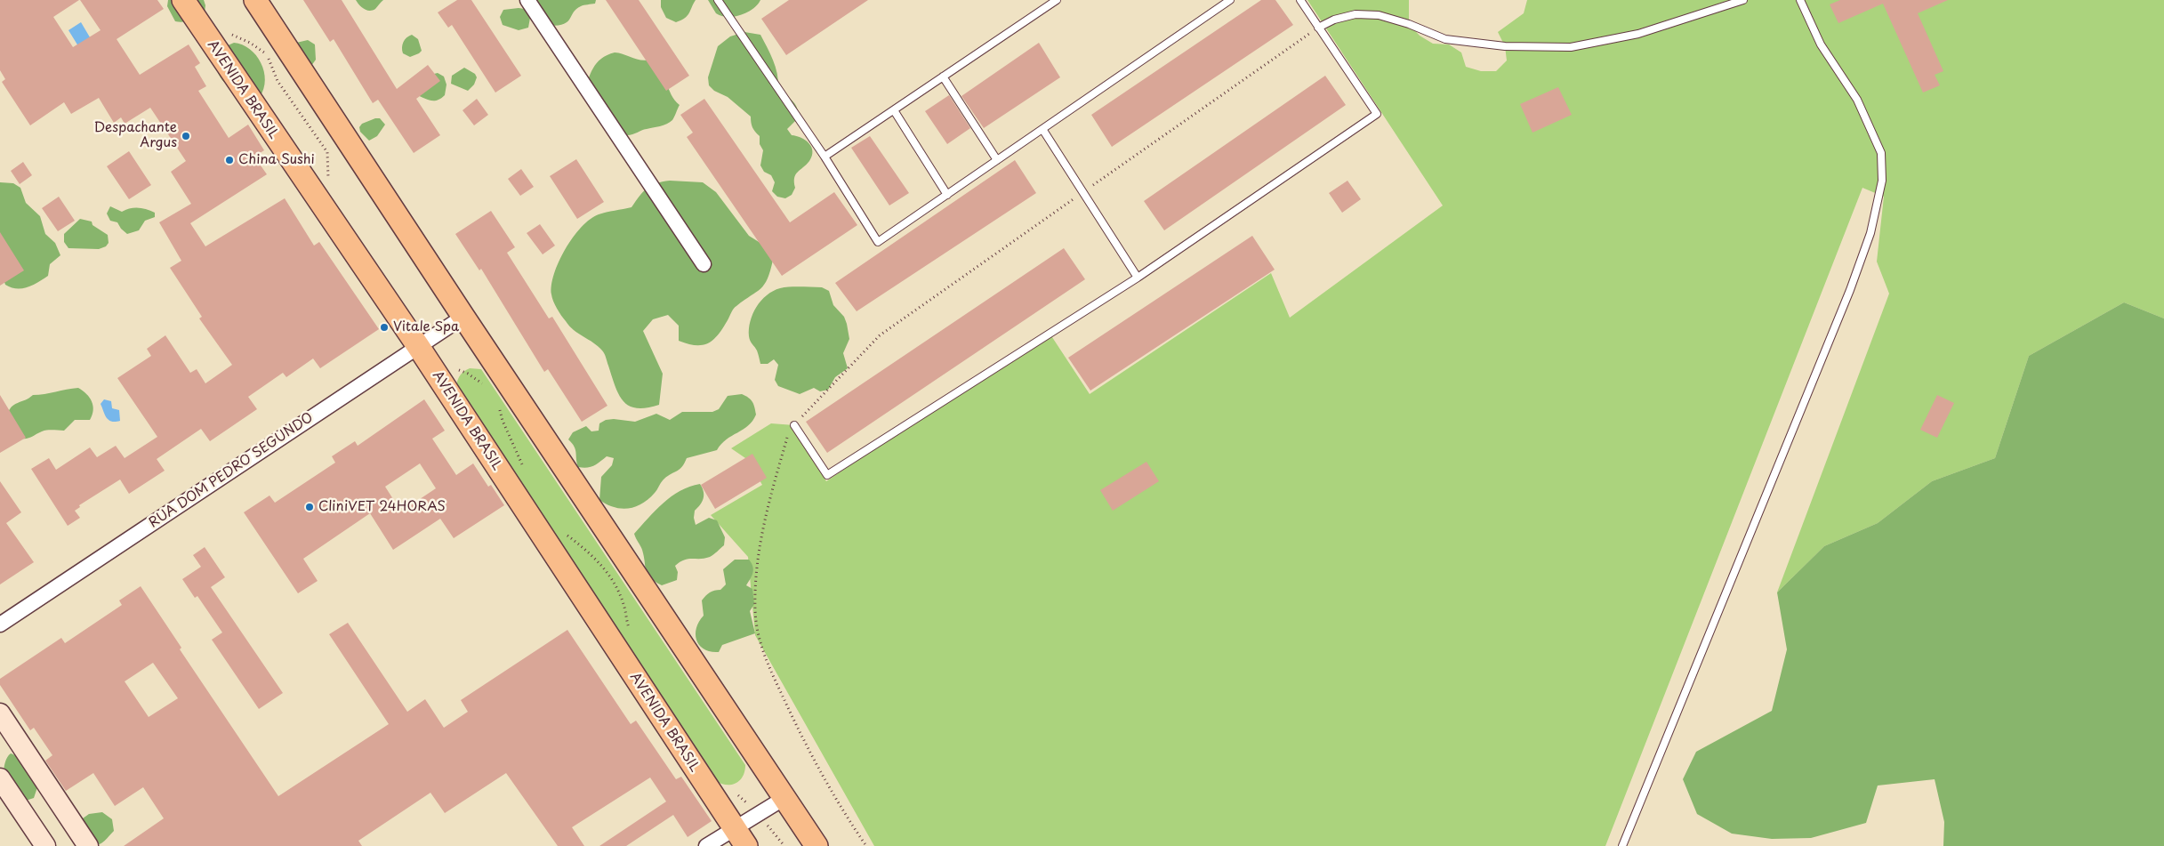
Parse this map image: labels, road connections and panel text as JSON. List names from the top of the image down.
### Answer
{
  "streets": {
    "main road": ["AVENIDA BRASIL"],
    "street": ["RUA DOM PEDRO SEGUNDO"]
  },
  "crossings": [
    ["AVENIDA BRASIL", "RUA DOM PEDRO SEGUNDO"]
  ],
  "places": [
    "Despachante Argus",
    "China Sushi",
    "Vitale Spa",
    "CliniVET 24HORAS"
  ]
}
